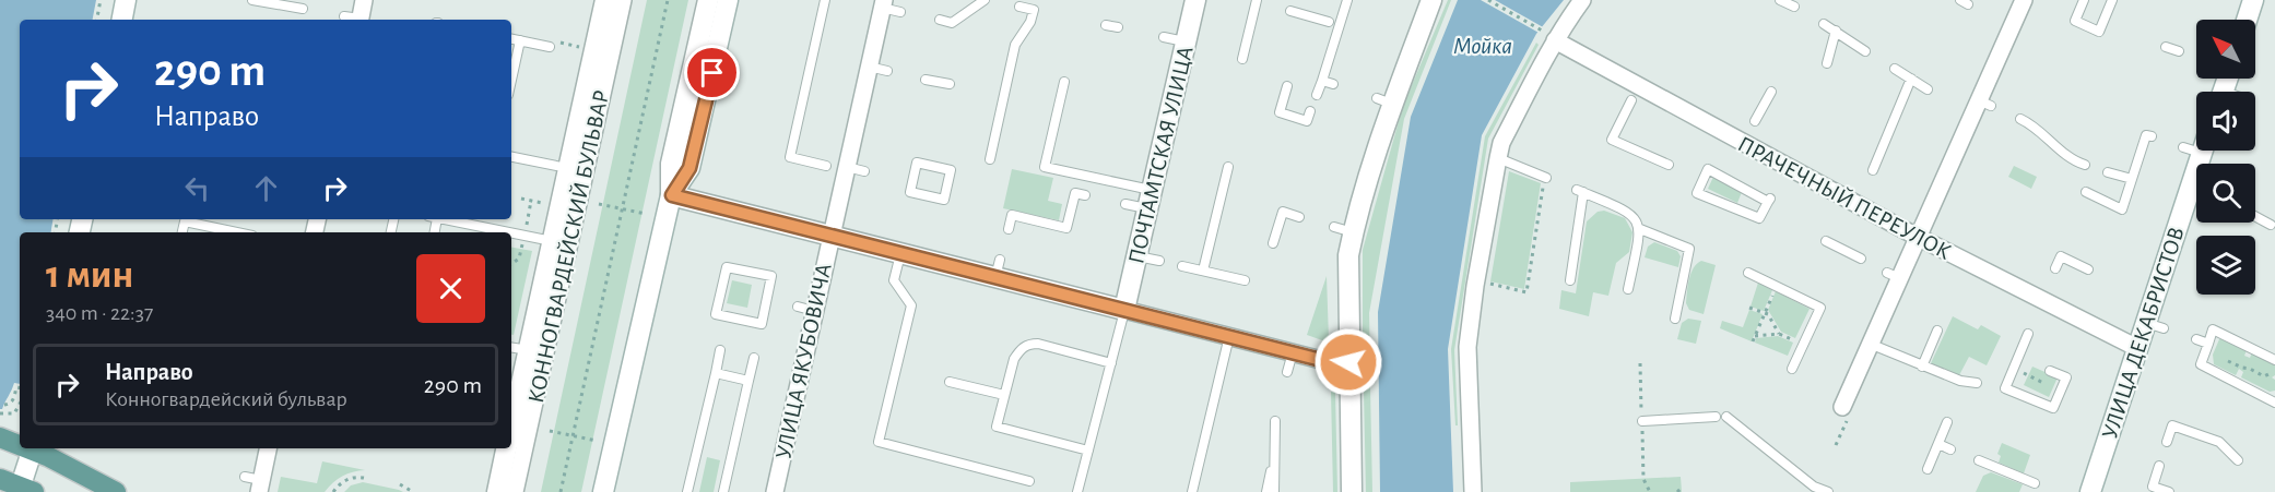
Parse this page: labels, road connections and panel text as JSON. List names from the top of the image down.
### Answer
{
  "streets": {
    "street": [
      "ПОЧТАМТСКАЯ УЛИЦА",
      "ПРАЧЕЧНЫЙ ПЕРЕУЛОК",
      "КОННОГВАРДЕЙСКИЙ БУЛЬВАР",
      "УЛИЦА ДЕКАБРИСТОВ",
      "УЛИЦА ЯКУБОВИЧА"
    ]
  },
  "crossings": [
    ["ПРАЧЕЧНЫЙ ПЕРЕУЛОК", "УЛИЦА ДЕКАБРИСТОВ"]
  ],
  "water": ["Мойка"],
  "north": "top left",
  "page": {
    "turn": ["290 m", "Направо"],
    "heading": ["1 мин", "340 m · 22:37"],
    "list": [
      {
        "name": "Направо",
        "note": "Конногвардейский бульвар",
        "value": "290 m"
      }
    ]
  }
}
